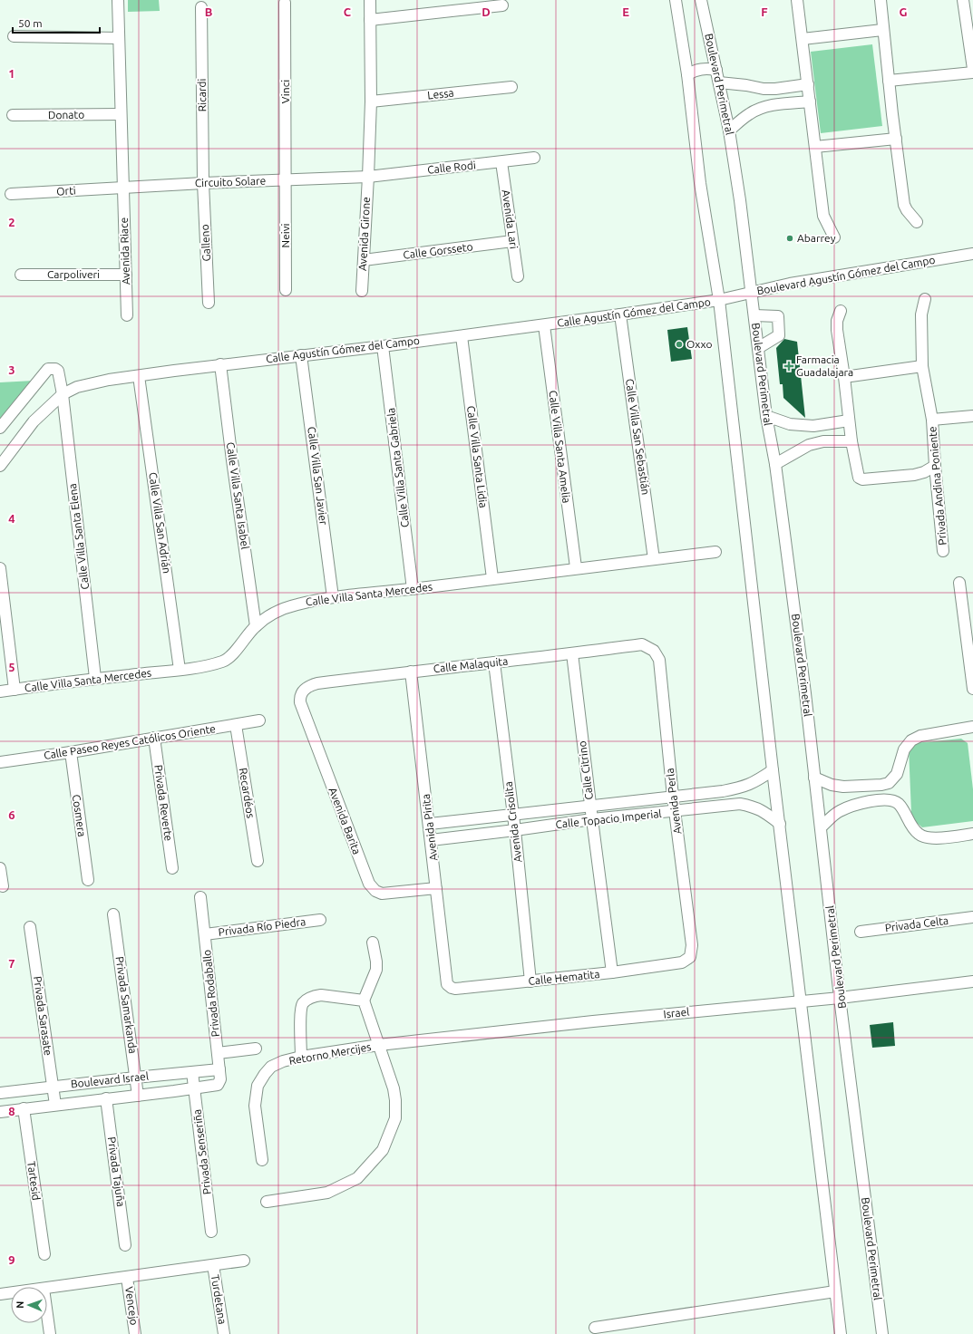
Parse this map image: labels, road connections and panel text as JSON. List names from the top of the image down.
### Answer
{
  "streets": {
    "street": [
      "Boulevard Perimetral",
      "Vinci",
      "Lessa",
      "Ricardi",
      "Donato",
      "Calle Rodi",
      "Circuito Solare",
      "Orti",
      "Avenida Lari",
      "Avenida Girone",
      "Neivi",
      "Galleno",
      "Avenida Riace",
      "Calle Gorsseto",
      "Carpoliveri",
      "Boulevard Agustín Gómez del Campo",
      "Calle Agustín Gómez del Campo",
      "Calle Villa San Sebastián",
      "Calle Villa Santa Amelia",
      "Calle Villa Santa Lidia",
      "Calle Villa Santa Gabriela",
      "Calle Villa San Javier",
      "Privada Andina Poniente",
      "Calle Villa Santa Isabel",
      "Calle Villa San Adrián",
      "Calle Villa Santa Elena",
      "Calle Villa Santa Mercedes",
      "Calle Malaquita",
      "Calle Paseo Reyes Católicos Oriente",
      "Calle Citrino",
      "Recardéos",
      "Avenida Perla",
      "Privada Reverte",
      "Cosmera",
      "Calle Topacio Imperial",
      "Avenida Barita",
      "Avenida Crisolita",
      "Avenida Pirita",
      "Privada Celta",
      "Privada Río Piedra",
      "Calle Hematita",
      "Privada Rodaballo",
      "Privada Samarkanda",
      "Israel",
      "Privada Sarasate",
      "Retorno Mercijes",
      "Boulevard Israel",
      "Privada Senseriña",
      "Privada Tajuña",
      "Tartesid",
      "Turdetana",
      "Vencejo"
    ]
  },
  "crossings": [
    ["Boulevard Perimetral", "Boulevard Agustín Gómez del Campo"],
    ["Boulevard Perimetral", "Israel"],
    ["Vinci", "Circuito Solare"],
    ["Vinci", "Neivi"],
    ["Ricardi", "Circuito Solare"],
    ["Ricardi", "Galleno"],
    ["Calle Rodi", "Circuito Solare"],
    ["Calle Rodi", "Avenida Lari"],
    ["Calle Rodi", "Avenida Girone"],
    ["Circuito Solare", "Orti"],
    ["Circuito Solare", "Avenida Girone"],
    ["Circuito Solare", "Neivi"],
    ["Circuito Solare", "Galleno"],
    ["Circuito Solare", "Avenida Riace"],
    ["Orti", "Avenida Riace"],
    ["Avenida Lari", "Calle Gorsseto"],
    ["Avenida Girone", "Calle Gorsseto"],
    ["Avenida Riace", "Carpoliveri"],
    ["Boulevard Agustín Gómez del Campo", "Calle Agustín Gómez del Campo"],
    ["Calle Agustín Gómez del Campo", "Calle Villa San Sebastián"],
    ["Calle Agustín Gómez del Campo", "Calle Villa Santa Amelia"],
    ["Calle Agustín Gómez del Campo", "Calle Villa Santa Lidia"],
    ["Calle Agustín Gómez del Campo", "Calle Villa Santa Gabriela"],
    ["Calle Agustín Gómez del Campo", "Calle Villa San Javier"],
    ["Calle Agustín Gómez del Campo", "Calle Villa Santa Isabel"],
    ["Calle Agustín Gómez del Campo", "Calle Villa San Adrián"],
    ["Calle Agustín Gómez del Campo", "Calle Villa Santa Elena"],
    ["Calle Villa San Sebastián", "Calle Villa Santa Mercedes"],
    ["Calle Villa Santa Amelia", "Calle Villa Santa Mercedes"],
    ["Calle Villa Santa Lidia", "Calle Villa Santa Mercedes"],
    ["Calle Villa Santa Gabriela", "Calle Villa Santa Mercedes"],
    ["Calle Villa San Javier", "Calle Villa Santa Mercedes"],
    ["Calle Villa Santa Isabel", "Calle Villa Santa Mercedes"],
    ["Calle Villa San Adrián", "Calle Villa Santa Mercedes"],
    ["Calle Villa Santa Elena", "Calle Villa Santa Mercedes"],
    ["Calle Malaquita", "Calle Citrino"],
    ["Calle Malaquita", "Avenida Perla"],
    ["Calle Malaquita", "Avenida Barita"],
    ["Calle Malaquita", "Avenida Crisolita"],
    ["Calle Malaquita", "Avenida Pirita"],
    ["Calle Paseo Reyes Católicos Oriente", "Recardéos"],
    ["Calle Paseo Reyes Católicos Oriente", "Privada Reverte"],
    ["Calle Paseo Reyes Católicos Oriente", "Cosmera"],
    ["Calle Citrino", "Calle Topacio Imperial"],
    ["Calle Citrino", "Calle Hematita"],
    ["Avenida Perla", "Calle Topacio Imperial"],
    ["Avenida Perla", "Calle Hematita"],
    ["Calle Topacio Imperial", "Avenida Crisolita"],
    ["Calle Topacio Imperial", "Avenida Pirita"],
    ["Avenida Barita", "Avenida Pirita"],
    ["Avenida Crisolita", "Calle Hematita"],
    ["Avenida Pirita", "Calle Hematita"],
    ["Privada Río Piedra", "Privada Rodaballo"],
    ["Privada Rodaballo", "Boulevard Israel"],
    ["Privada Samarkanda", "Boulevard Israel"],
    ["Israel", "Retorno Mercijes"],
    ["Privada Sarasate", "Boulevard Israel"],
    ["Boulevard Israel", "Privada Senseriña"],
    ["Boulevard Israel", "Privada Tajuña"],
    ["Boulevard Israel", "Tartesid"]
  ],
  "places": {
    "other": ["Abarrey", "Oxxo"],
    "health": ["Farmacia Guadalajara"]
  },
  "scale_bar": "50 m",
  "north": "left",
  "grid": {
    "columns": [
      "B",
      "C",
      "D",
      "E",
      "F",
      "G"
    ],
    "rows": [
      "1",
      "2",
      "3",
      "4",
      "5",
      "6",
      "7",
      "8",
      "9"
    ]
  }
}
